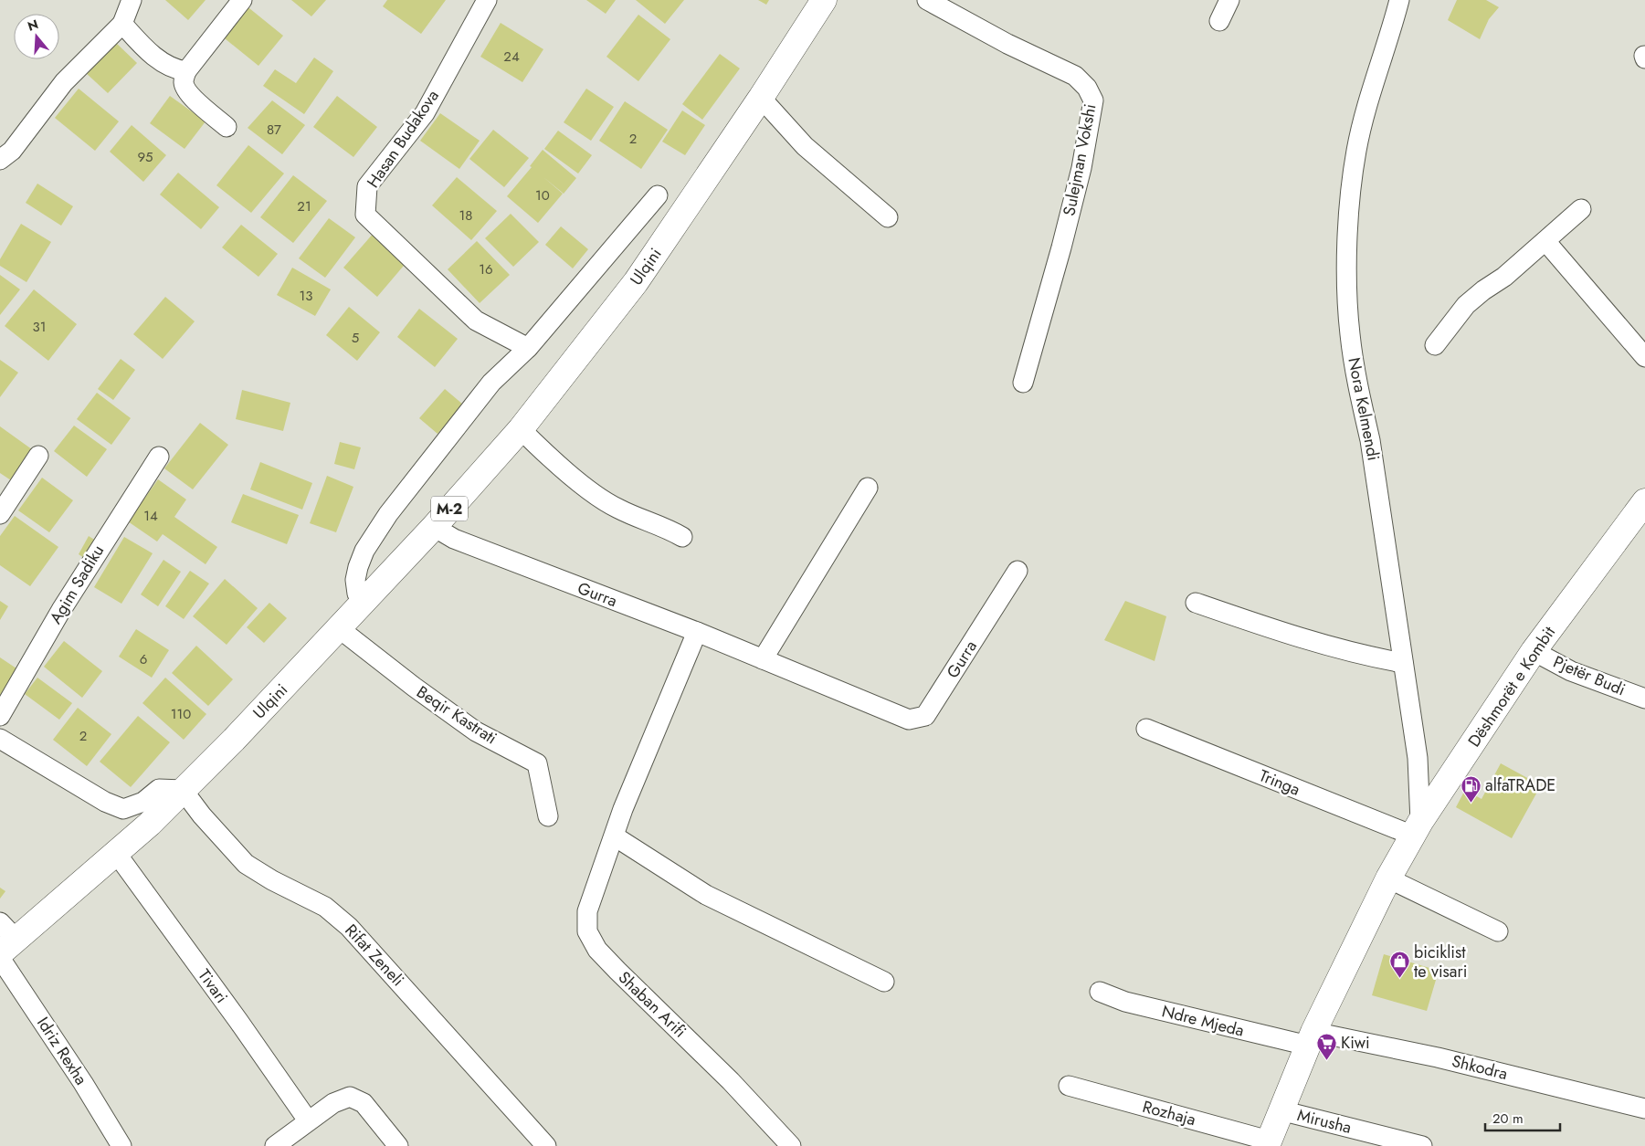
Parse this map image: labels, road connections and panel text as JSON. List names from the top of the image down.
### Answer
{
  "streets": {
    "main road": ["Ulqini", "M-2", "Dëshmorët e Kombit"],
    "street": [
      "Hasan Budakova",
      "Sulejman Vokshi",
      "Nora Kelmendi",
      "Agim Sadiku",
      "Gurra",
      "Pjetër Budi",
      "Beqir Kastrati",
      "Tringa",
      "Rifat Zeneli",
      "Tivari",
      "Shaban Arifi",
      "Ndre Mjeda",
      "Idriz Rexha",
      "Shkodra",
      "Rozhaja",
      "Mirusha"
    ]
  },
  "crossings": [
    ["Ulqini", "Gurra"],
    ["Ulqini", "Beqir Kastrati"],
    ["Ulqini", "Rifat Zeneli"],
    ["Ulqini", "Tivari"],
    ["Nora Kelmendi", "Dëshmorët e Kombit"],
    ["Nora Kelmendi", "Tringa"],
    ["Gurra", "Shaban Arifi"],
    ["Pjetër Budi", "Dëshmorët e Kombit"],
    ["Dëshmorët e Kombit", "Tringa"],
    ["Dëshmorët e Kombit", "Ndre Mjeda"],
    ["Dëshmorët e Kombit", "Shkodra"],
    ["Dëshmorët e Kombit", "Rozhaja"],
    ["Dëshmorët e Kombit", "Mirusha"],
    ["Ndre Mjeda", "Shkodra"]
  ],
  "places": {
    "fuel station": ["alfaTRADE"],
    "shop": ["biciklist te visari"],
    "supermarket": ["Kiwi"]
  },
  "house_numbers": [
    "24",
    "87",
    "2",
    "95",
    "10",
    "21",
    "18",
    "16",
    "13",
    "31",
    "5",
    "14",
    "6",
    "110",
    "2"
  ],
  "scale_bar": "20 m",
  "north": "top"
}
